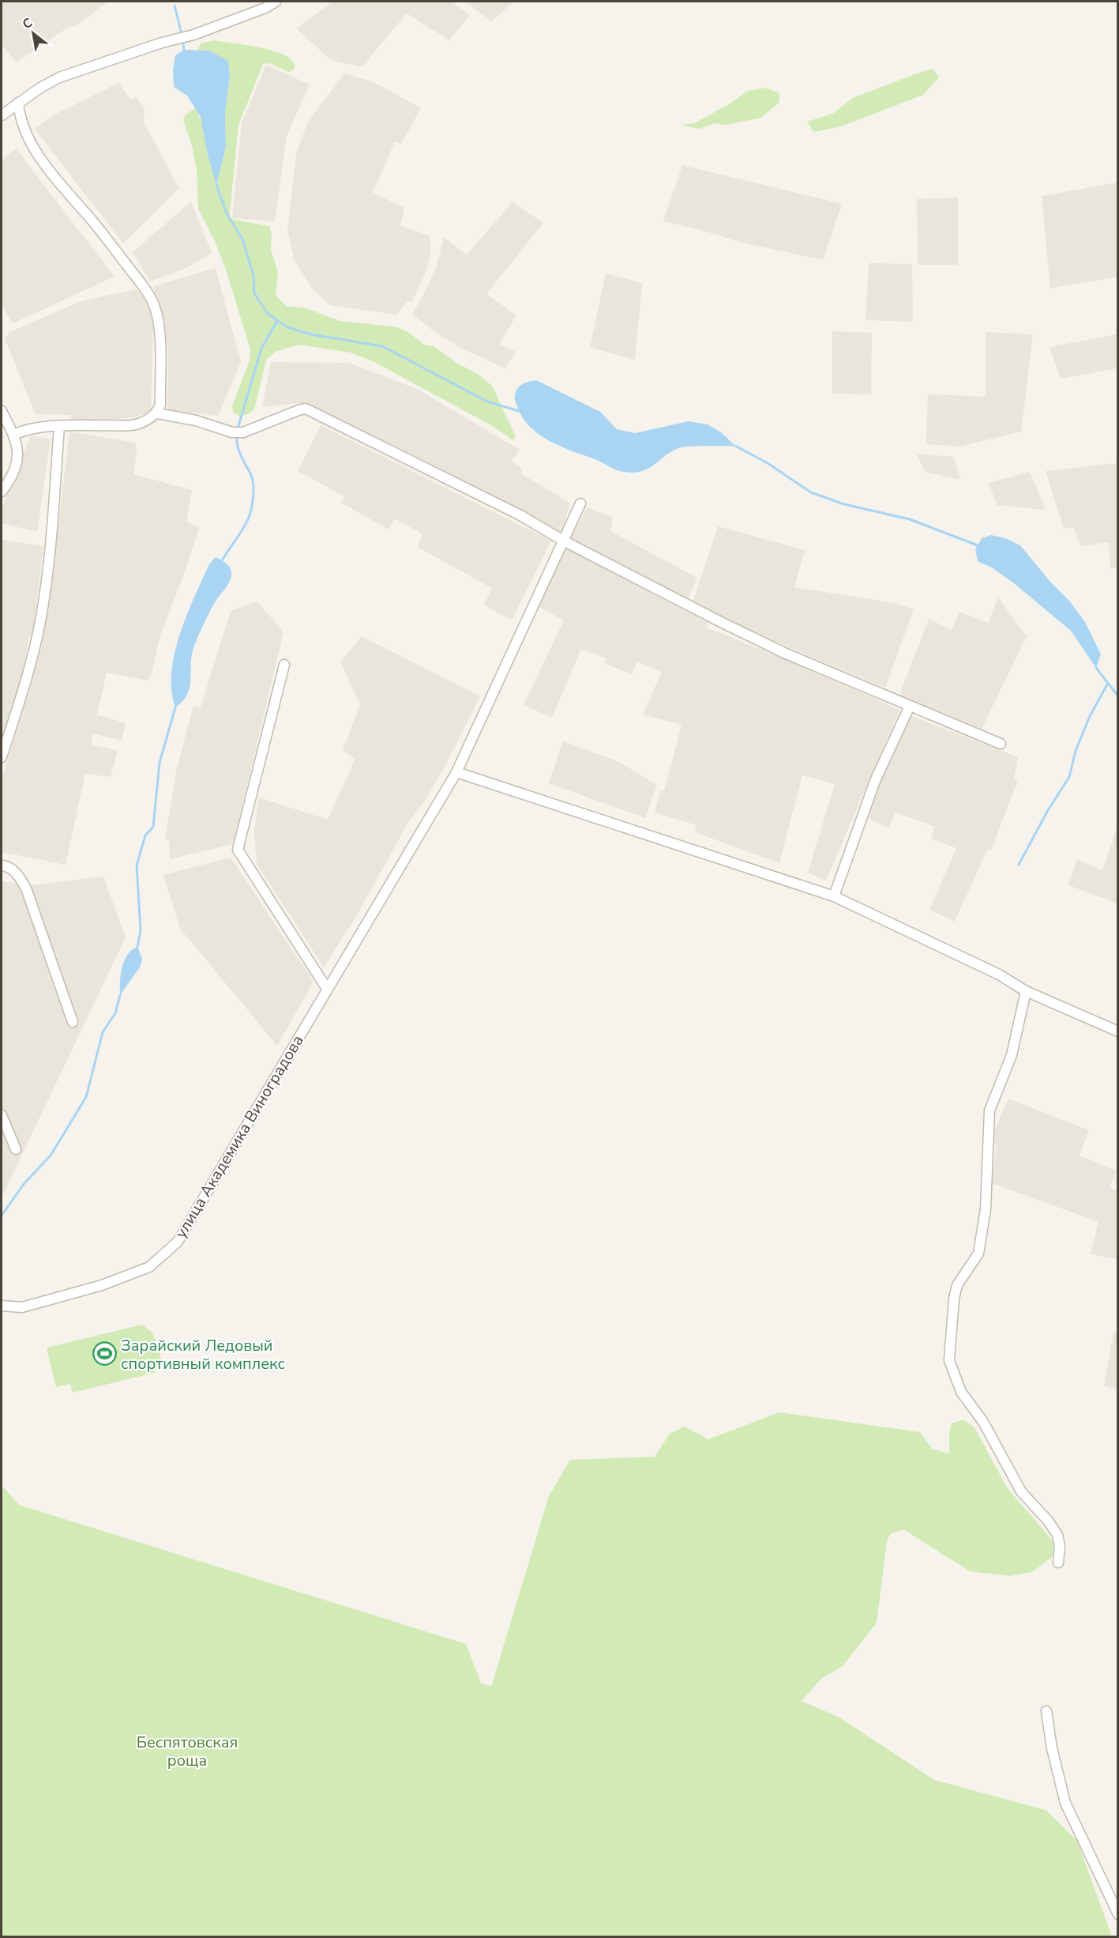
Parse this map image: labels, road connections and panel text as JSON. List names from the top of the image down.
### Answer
{
  "streets": {
    "street": ["улица Академика Виноградова"]
  },
  "parks": ["Беспятовская роща"],
  "places": {
    "sports": ["Зарайский Ледовый спортивный комплекс"]
  },
  "north": "top left"
}
